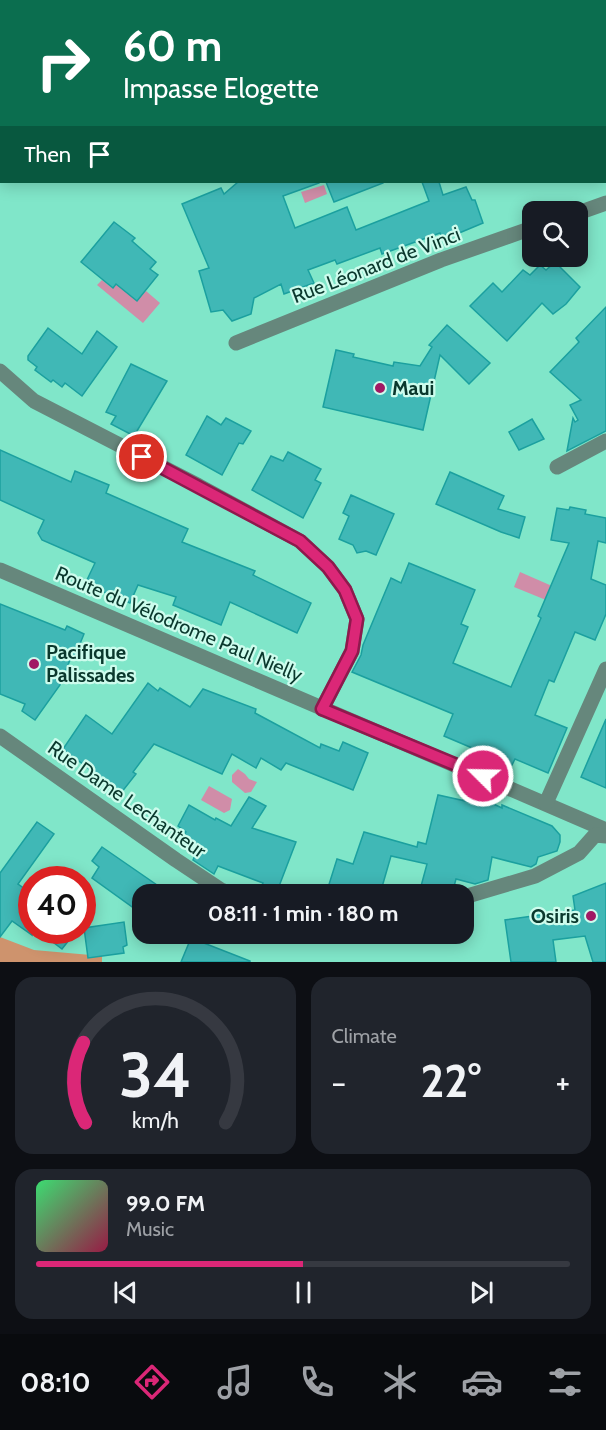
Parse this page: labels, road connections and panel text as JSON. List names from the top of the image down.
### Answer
{
  "streets": {
    "street": ["Rue Léonard de Vinci", "Route du Vélodrome Paul Nielly", "Rue Dame Lechanteur"]
  },
  "places": ["Maui", "Pacifique Palissades", "Osiris"],
  "page": {
    "turn": ["60 m", "Impasse Elogette"],
    "then": "Then",
    "limit": "40",
    "trip": "08:11 · 1 min · 180 m",
    "tile": "Climate",
    "heat": ["−", "22°", "+"],
    "song": ["99.0 FM", "Music"],
    "tabs": "08:10",
    "gauge": ["34", "km/h"]
  }
}
